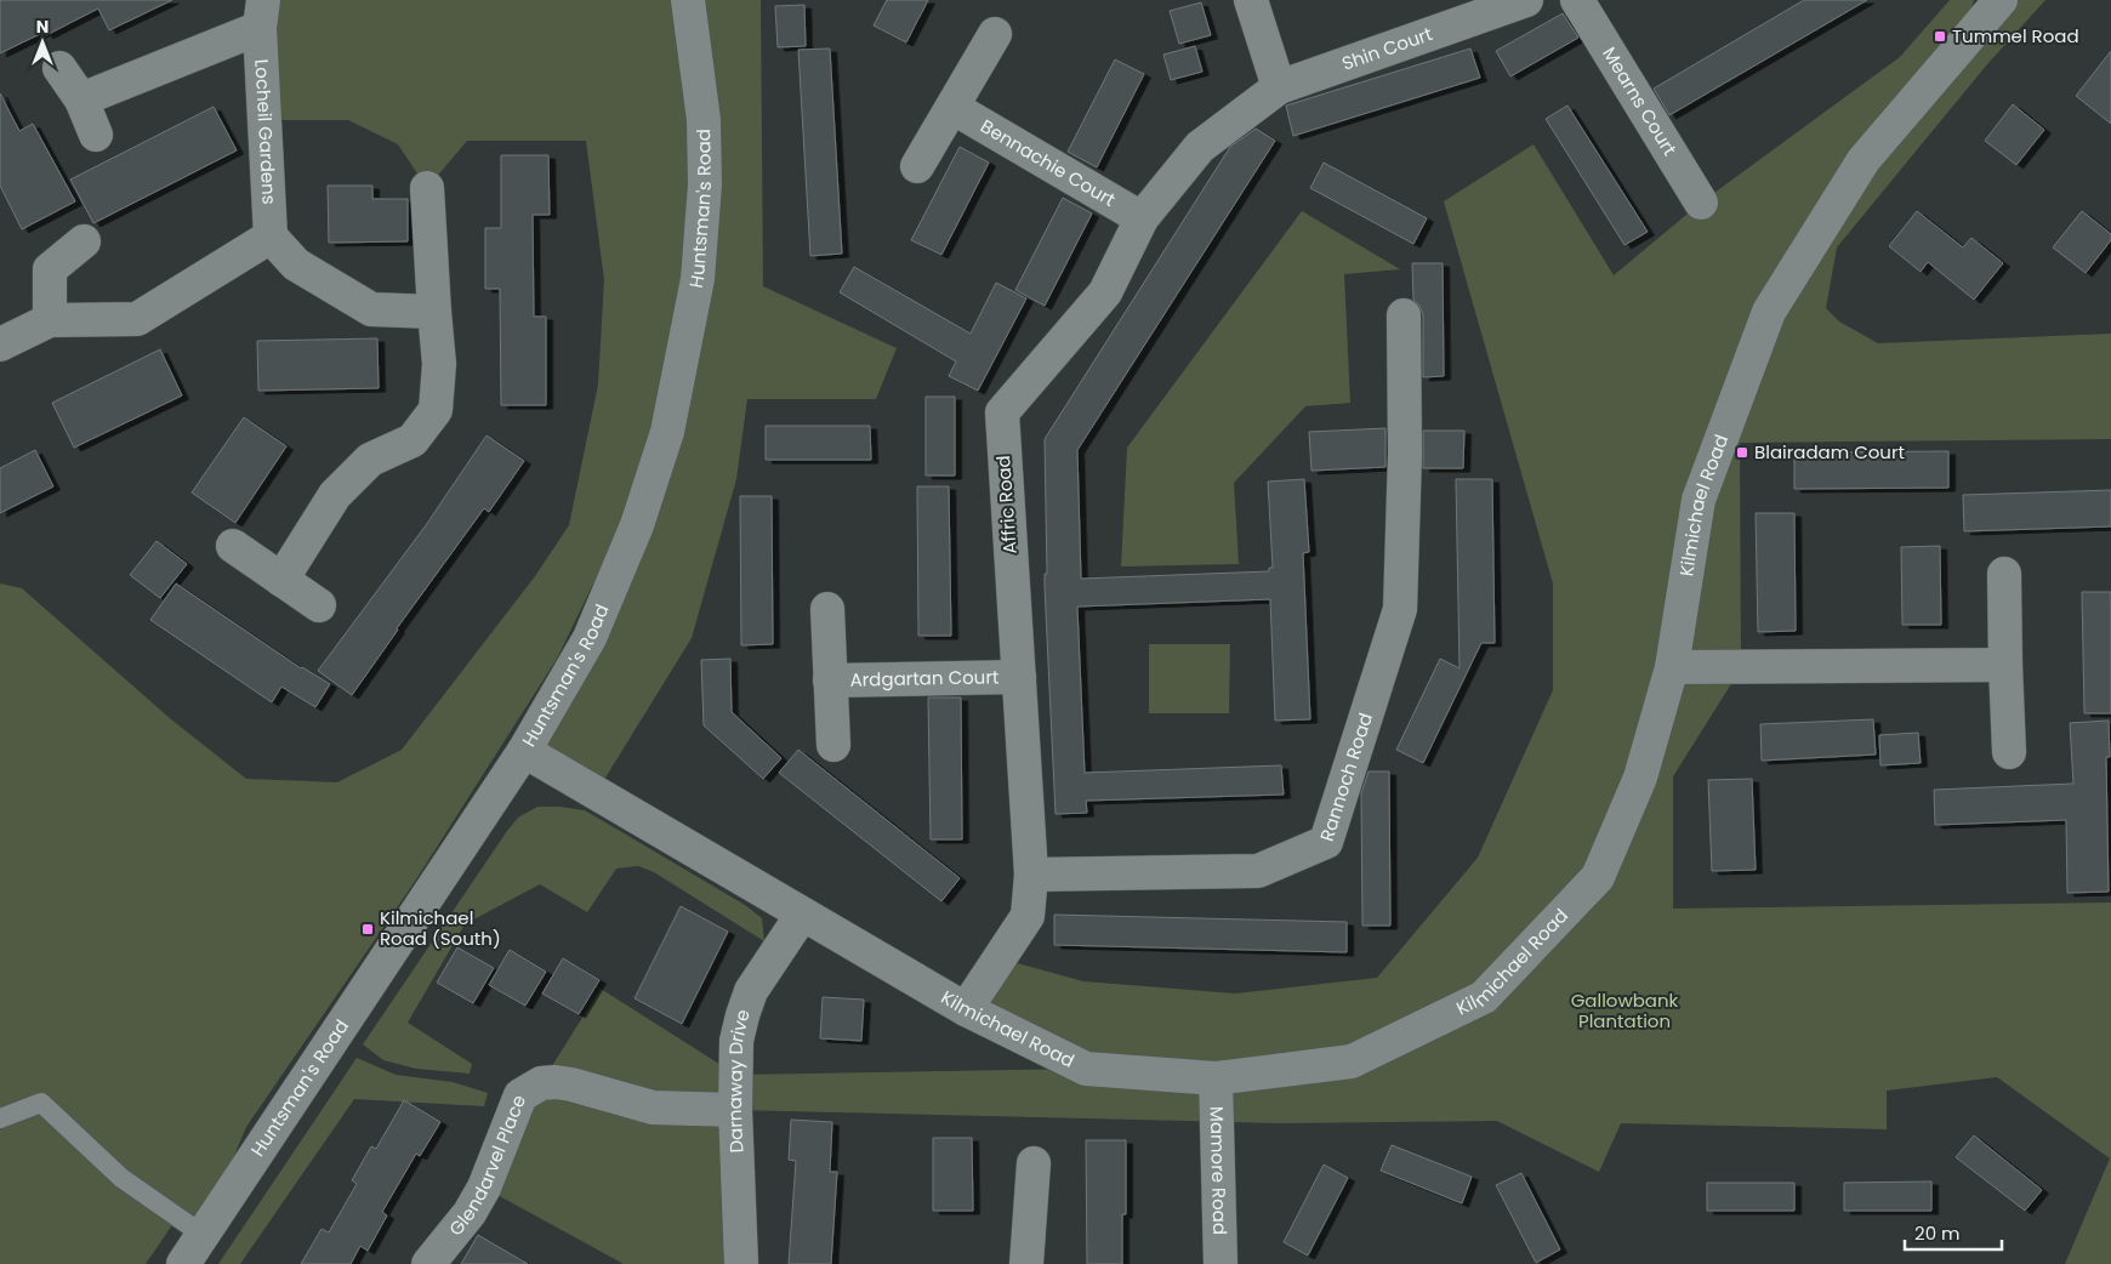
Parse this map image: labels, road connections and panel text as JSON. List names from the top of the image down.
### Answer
{
  "streets": {
    "street": [
      "Shin Court",
      "Mearns Court",
      "Locheil Gardens",
      "Bennachie Court",
      "Huntsman's Road",
      "Affric Road",
      "Kilmichael Road",
      "Ardgartan Court",
      "Rannoch Road",
      "Darnaway Drive",
      "Glendarvel Place",
      "Mamore Road"
    ]
  },
  "crossings": [
    ["Shin Court", "Affric Road"],
    ["Bennachie Court", "Affric Road"],
    ["Huntsman's Road", "Kilmichael Road"],
    ["Affric Road", "Kilmichael Road"],
    ["Affric Road", "Ardgartan Court"],
    ["Affric Road", "Rannoch Road"],
    ["Kilmichael Road", "Darnaway Drive"],
    ["Kilmichael Road", "Mamore Road"],
    ["Darnaway Drive", "Glendarvel Place"]
  ],
  "parks": ["Gallowbank Plantation"],
  "places": {
    "transit": ["Tummel Road", "Blairadam Court", "Kilmichael Road (South)"]
  },
  "scale_bar": "20 m",
  "north": "top"
}
